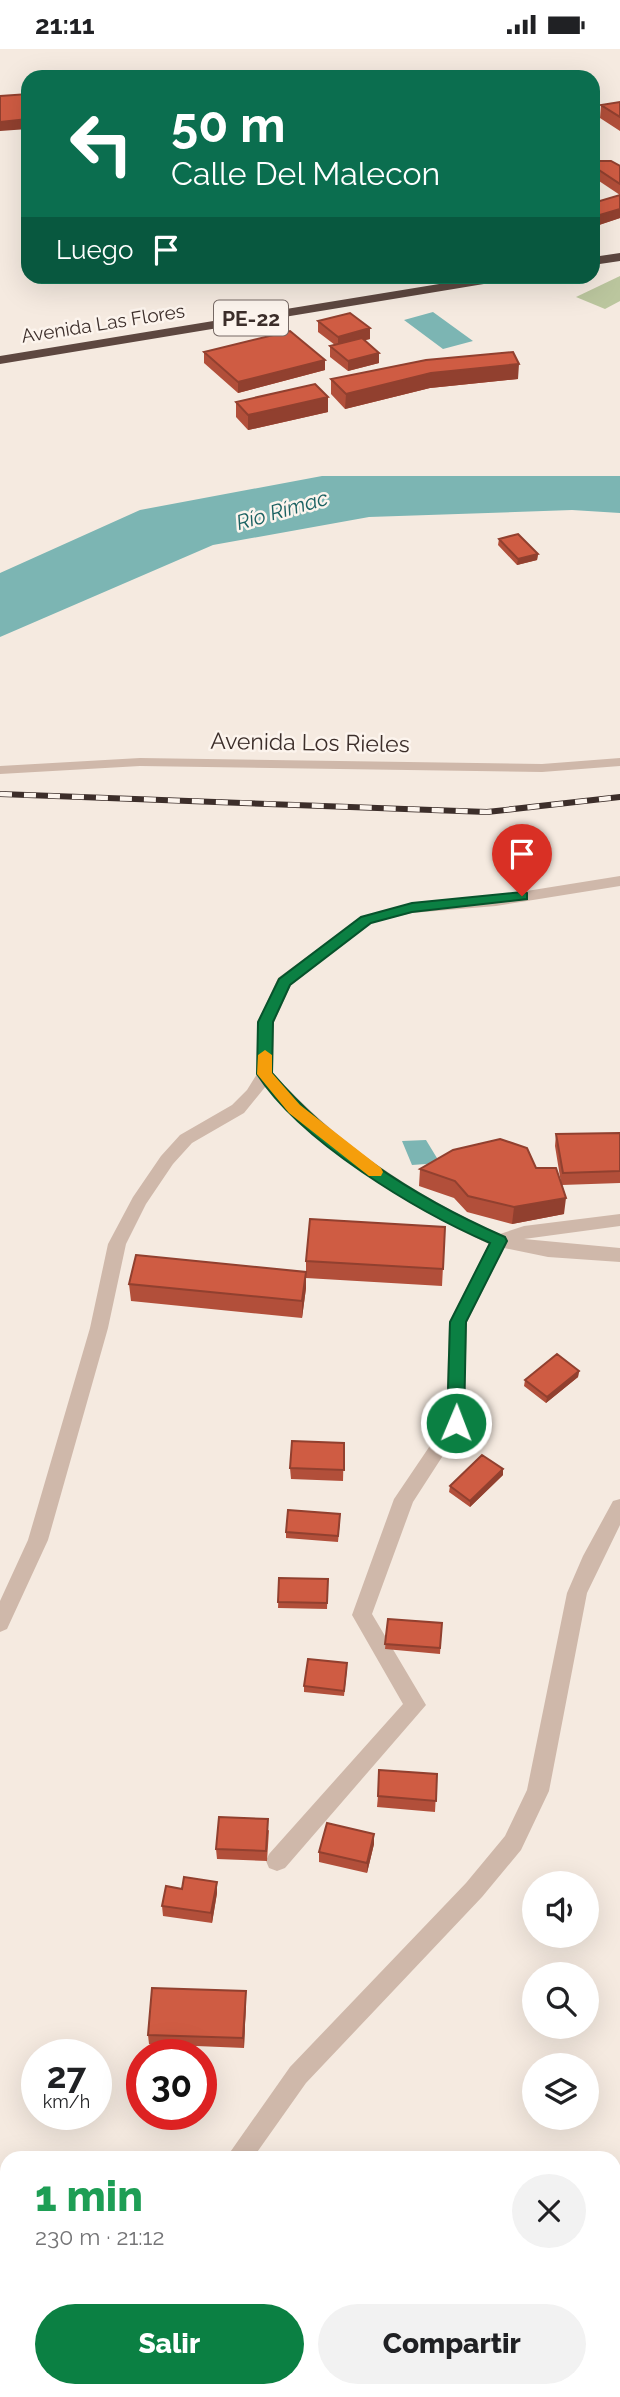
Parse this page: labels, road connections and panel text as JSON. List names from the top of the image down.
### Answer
{
  "streets": {
    "highway": ["PE-22", "Avenida Las Flores"],
    "street": ["Avenida Los Rieles"]
  },
  "water": ["Río Rímac"],
  "page": {
    "status": "21:11",
    "turn": ["50 m", "Calle Del Malecon"],
    "then": "Luego",
    "speed": "27 km/h",
    "limit": "30",
    "heading": ["1 min", "230 m · 21:12"],
    "buttons": ["Salir", "Compartir"]
  }
}
